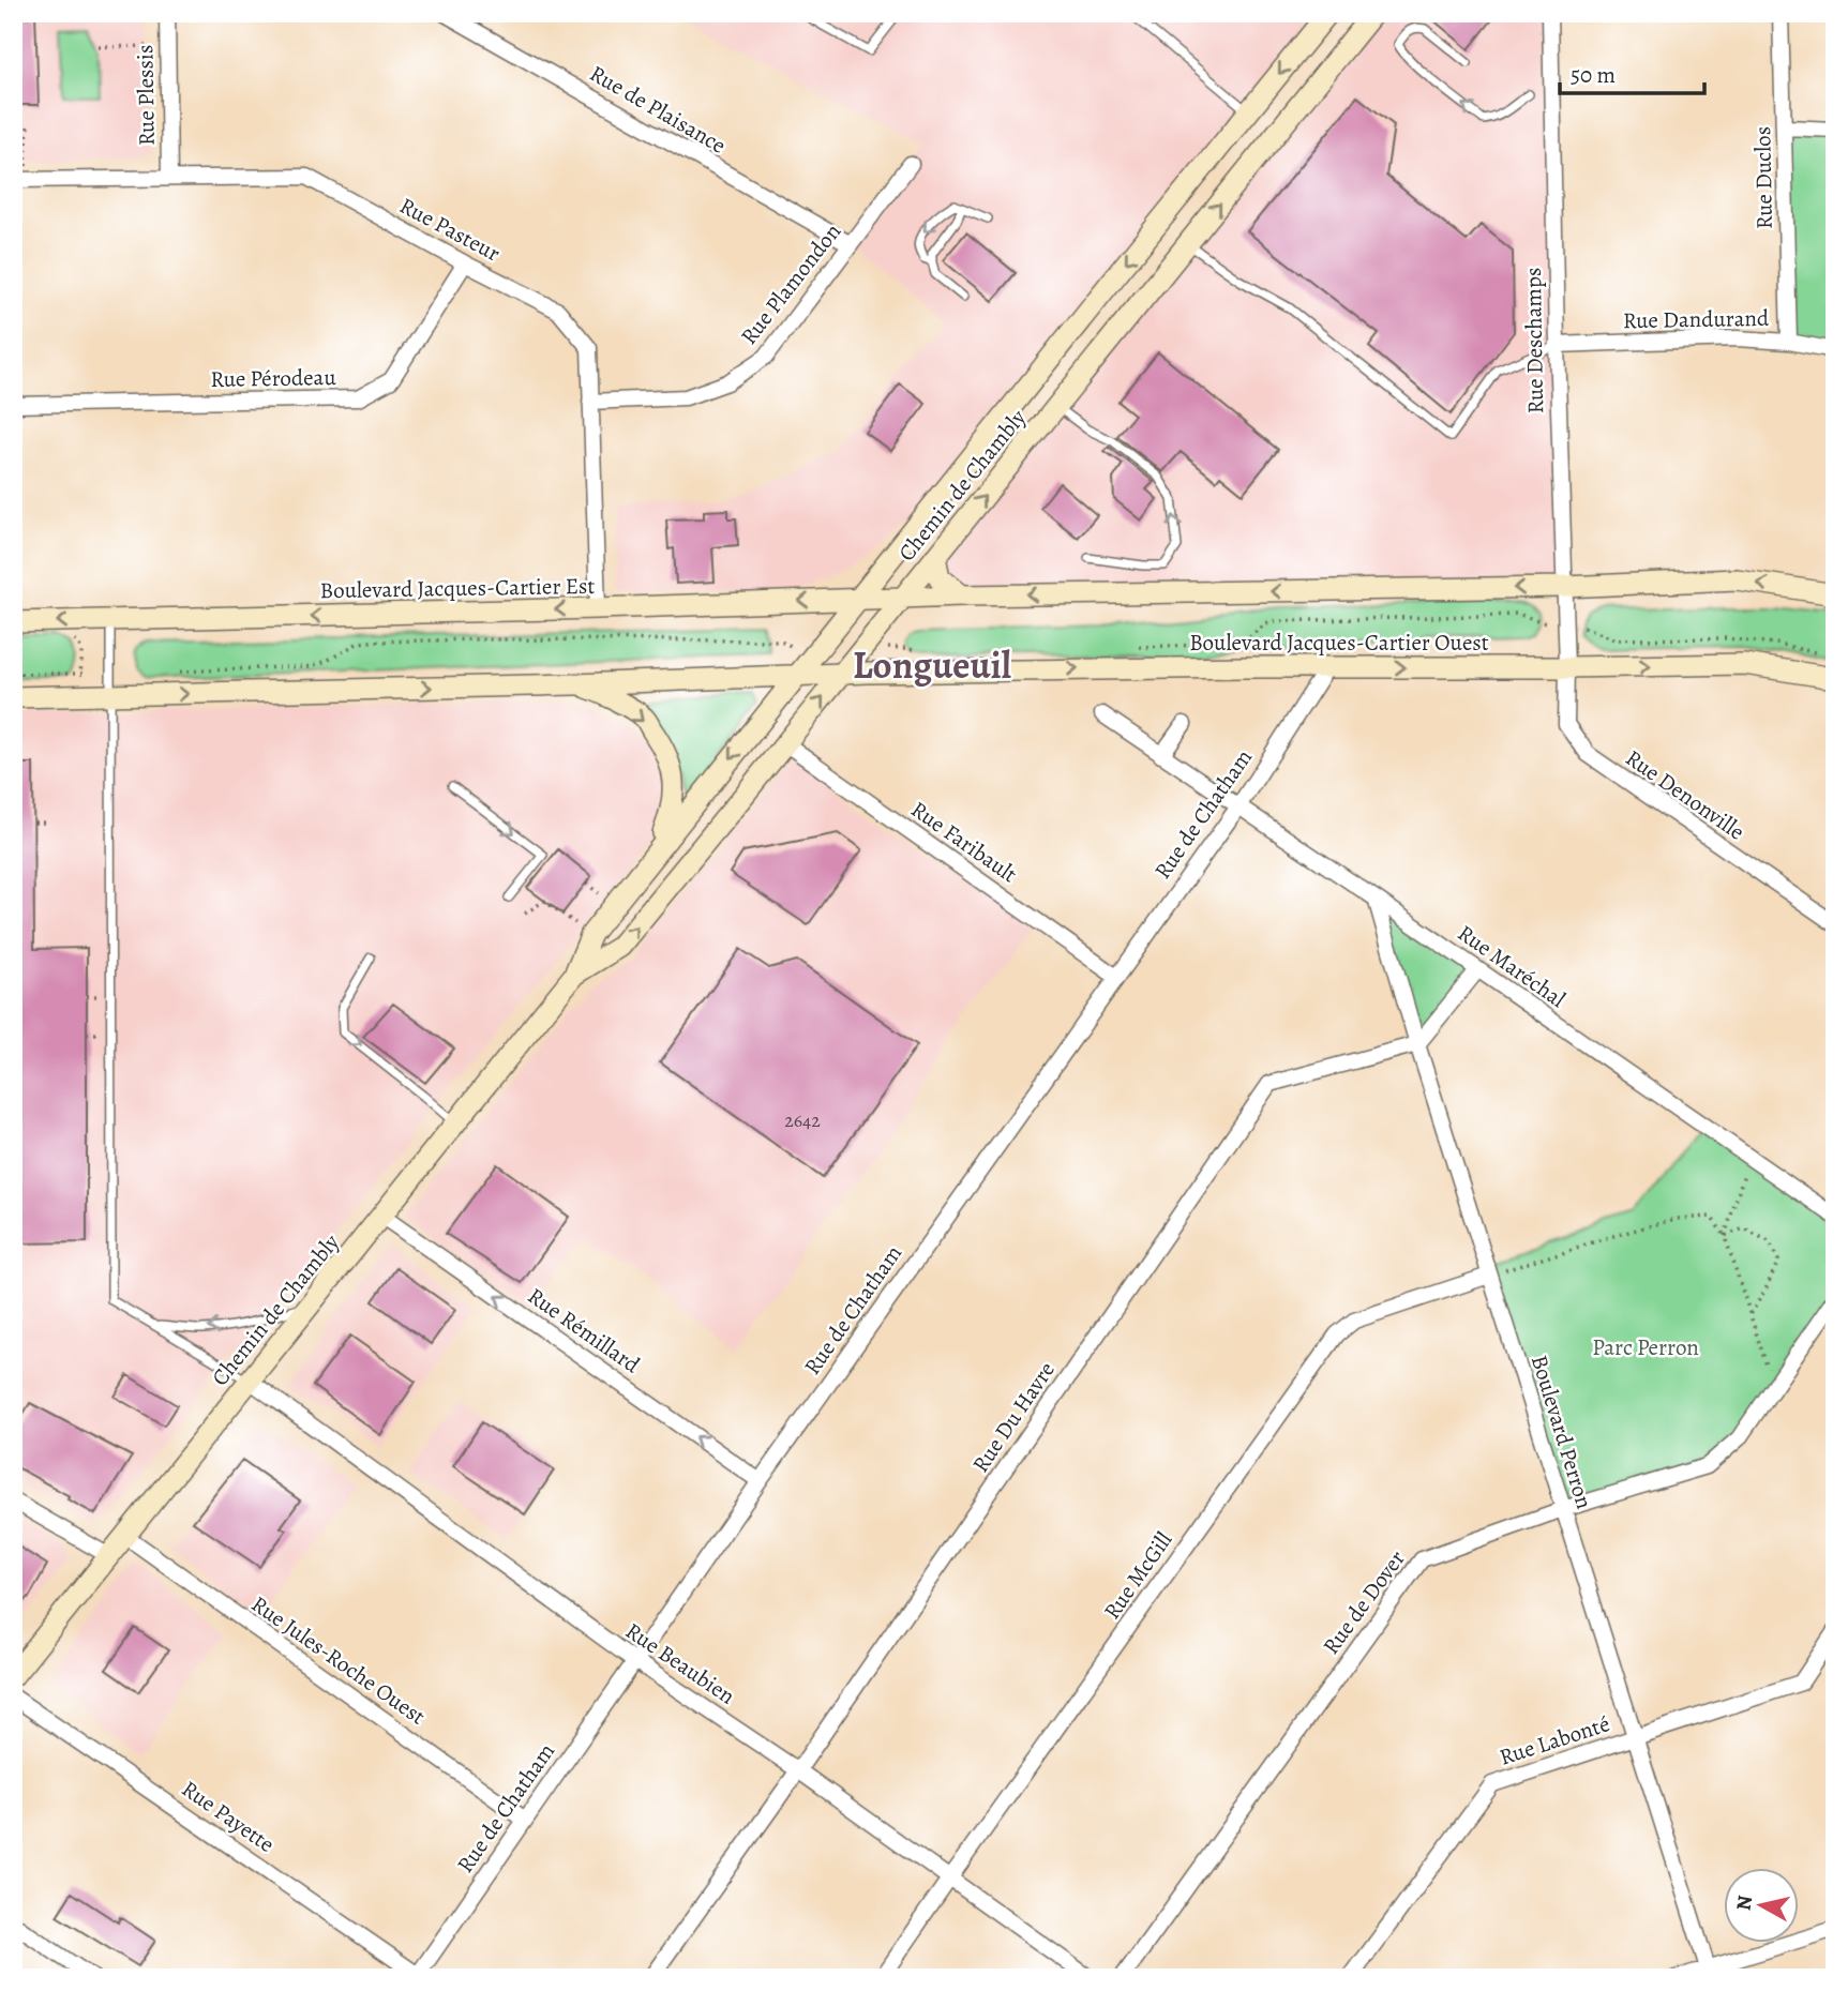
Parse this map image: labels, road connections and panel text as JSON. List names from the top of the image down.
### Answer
{
  "streets": {
    "main road": ["Chemin de Chambly", "Boulevard Jacques-Cartier Est", "Boulevard Jacques-Cartier Ouest"],
    "street": [
      "Rue Plessis",
      "Rue de Plaisance",
      "Rue Duclos",
      "Rue Pasteur",
      "Rue Plamondon",
      "Rue Dandurand",
      "Rue Deschamps",
      "Rue Pérodeau",
      "Rue Denonville",
      "Rue de Chatham",
      "Rue Faribault",
      "Rue Maréchal",
      "Rue Rémillard",
      "Rue Du Havre",
      "Boulevard Perron",
      "Rue McGill",
      "Rue de Dover",
      "Rue Jules-Roche Ouest",
      "Rue Beaubien",
      "Rue Labonté",
      "Rue Payette"
    ]
  },
  "crossings": [
    ["Rue Plessis", "Rue Pasteur"],
    ["Rue de Plaisance", "Rue Plamondon"],
    ["Rue Duclos", "Rue Dandurand"],
    ["Rue Pasteur", "Rue Plamondon"],
    ["Rue Pasteur", "Rue Pérodeau"],
    ["Rue Pasteur", "Boulevard Jacques-Cartier Est"],
    ["Rue Dandurand", "Rue Deschamps"],
    ["Rue Deschamps", "Boulevard Jacques-Cartier Ouest"],
    ["Rue Deschamps", "Rue Denonville"],
    ["Chemin de Chambly", "Boulevard Jacques-Cartier Est"],
    ["Chemin de Chambly", "Boulevard Jacques-Cartier Ouest"],
    ["Chemin de Chambly", "Rue Faribault"],
    ["Chemin de Chambly", "Rue Rémillard"],
    ["Chemin de Chambly", "Rue Jules-Roche Ouest"],
    ["Chemin de Chambly", "Rue Beaubien"],
    ["Boulevard Jacques-Cartier Ouest", "Rue Denonville"],
    ["Boulevard Jacques-Cartier Ouest", "Rue de Chatham"],
    ["Rue de Chatham", "Rue Faribault"],
    ["Rue de Chatham", "Rue Maréchal"],
    ["Rue de Chatham", "Rue Rémillard"],
    ["Rue de Chatham", "Rue Jules-Roche Ouest"],
    ["Rue de Chatham", "Rue Beaubien"],
    ["Rue de Chatham", "Rue Payette"],
    ["Rue Maréchal", "Boulevard Perron"],
    ["Rue Du Havre", "Boulevard Perron"],
    ["Rue Du Havre", "Rue Beaubien"],
    ["Boulevard Perron", "Rue McGill"],
    ["Boulevard Perron", "Rue de Dover"],
    ["Boulevard Perron", "Rue Labonté"],
    ["Rue McGill", "Rue Beaubien"]
  ],
  "one_way": ["Rue Rémillard"],
  "districts": ["Longueuil"],
  "parks": ["Parc Perron"],
  "house_numbers": ["2642"],
  "scale_bar": "50 m",
  "north": "left"
}
